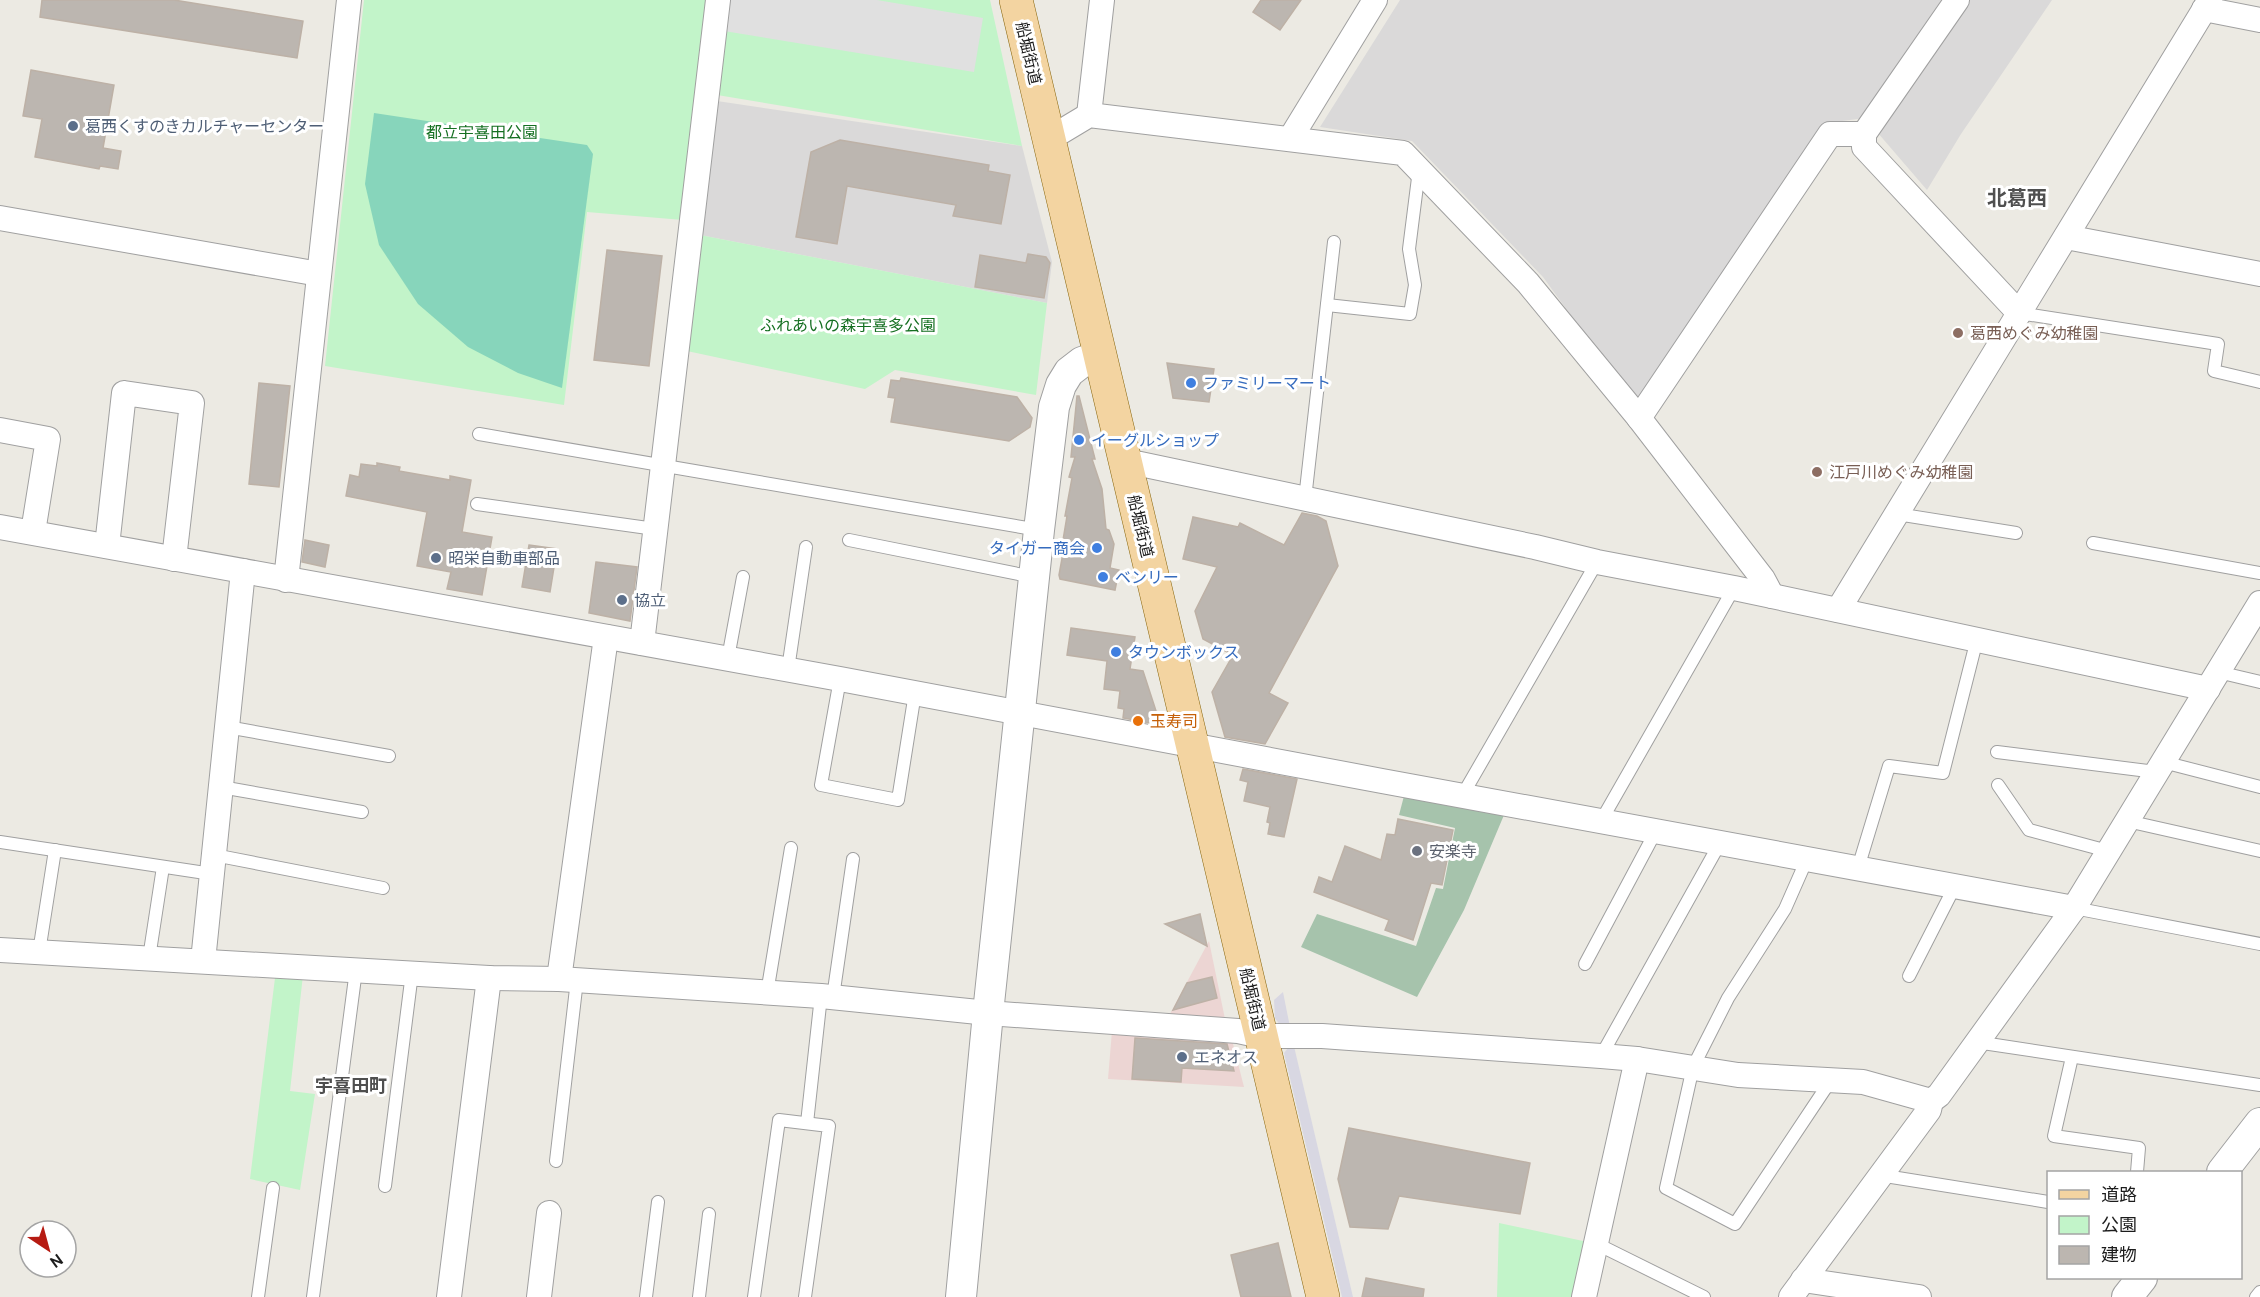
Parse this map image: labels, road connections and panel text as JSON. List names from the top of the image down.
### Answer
{
  "streets": {
    "main road": ["船堀街道"]
  },
  "districts": ["北葛西", "宇喜田町"],
  "parks": ["都立宇喜田公園", "ふれあいの森宇喜多公園"],
  "places": [
    "葛西くすのきカルチャーセンター",
    "葛西めぐみ幼稚園",
    "ファミリーマート",
    "イーグルショップ",
    "江戸川めぐみ幼稚園",
    "タイガー商会",
    "昭栄自動車部品",
    "ベンリー",
    "協立",
    "タウンボックス",
    "玉寿司",
    "安楽寺",
    "エネオス"
  ],
  "legend": ["道路", "公園", "建物"],
  "north": "bottom right"
}
